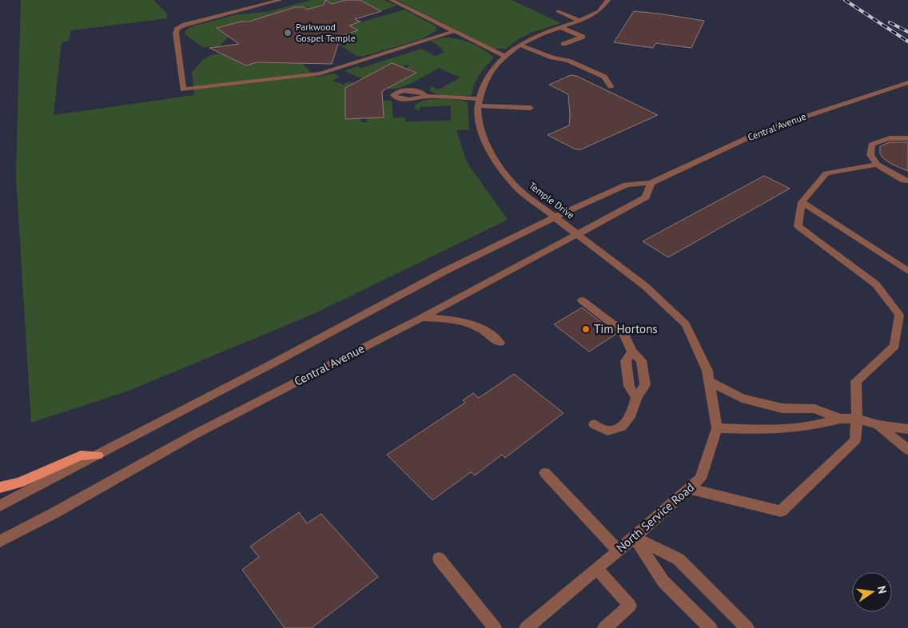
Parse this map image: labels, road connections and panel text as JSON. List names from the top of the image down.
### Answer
{
  "streets": {
    "street": ["Central Avenue", "Temple Drive", "North Service Road"]
  },
  "crossings": [
    ["Central Avenue", "Temple Drive"],
    ["Central Avenue", "North Service Road"],
    ["Temple Drive", "North Service Road"]
  ],
  "places": ["Parkwood Gospel Temple", "Tim Hortons"],
  "north": "right"
}
